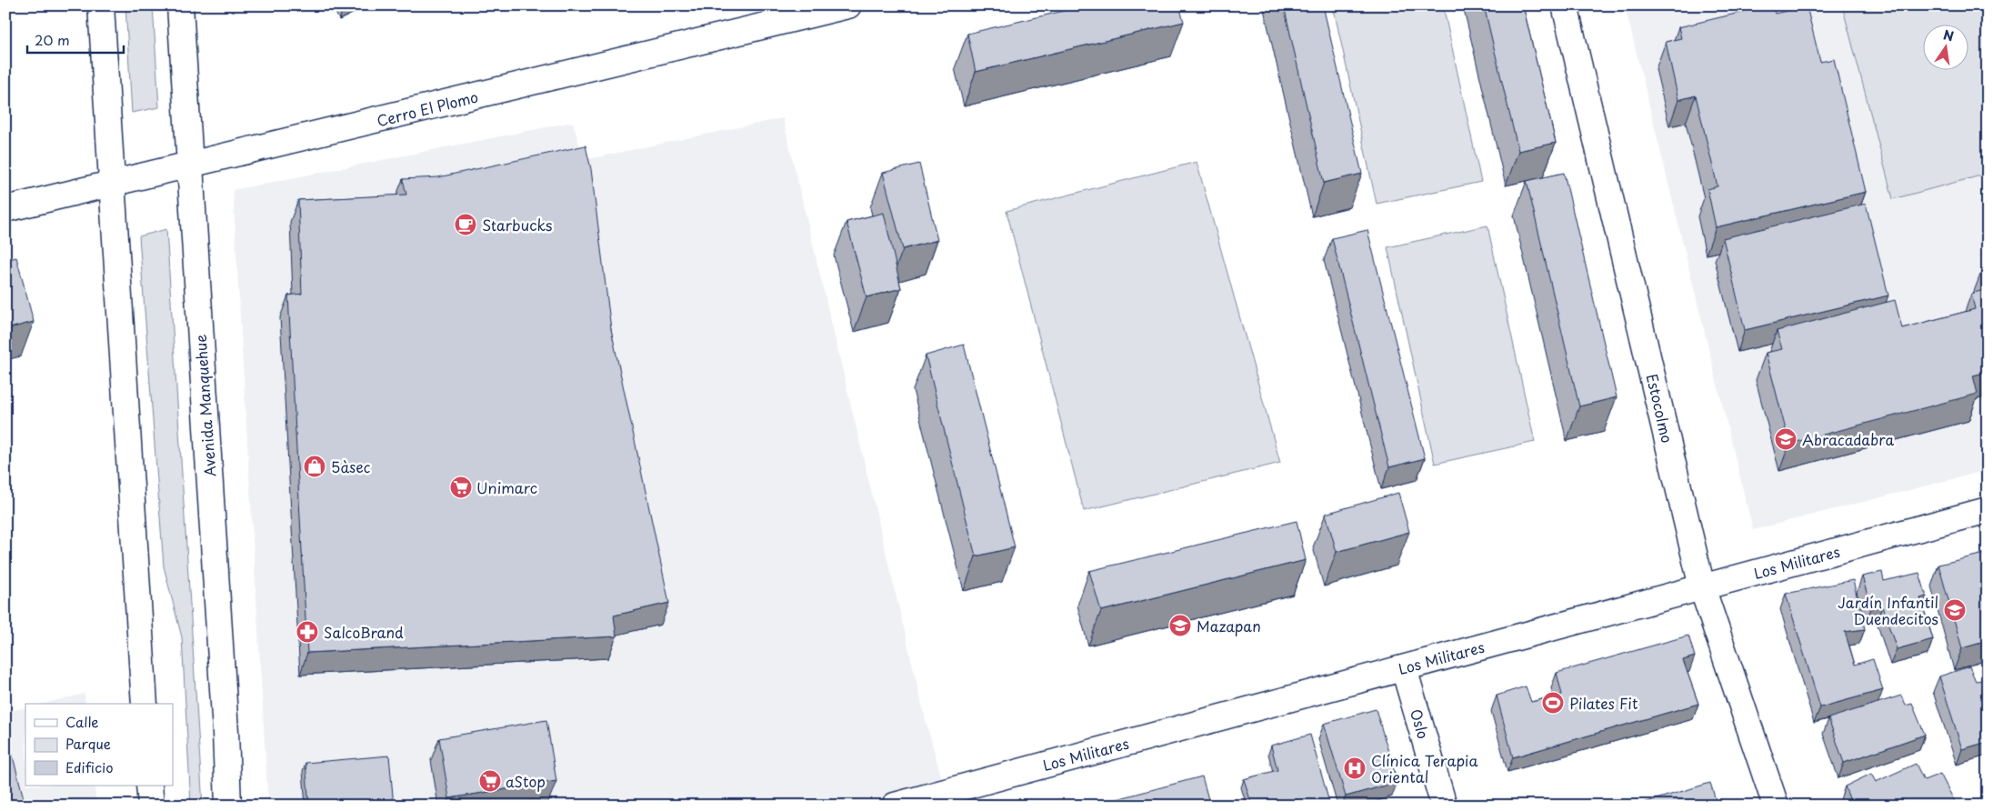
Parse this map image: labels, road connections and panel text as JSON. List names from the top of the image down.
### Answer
{
  "streets": {
    "main road": [
      "Cerro El Plomo",
      "Avenida Manquehue",
      "Estocolmo",
      "Los Militares",
      "Oslo"
    ]
  },
  "crossings": [
    ["Cerro El Plomo", "Avenida Manquehue"],
    ["Estocolmo", "Los Militares"],
    ["Los Militares", "Oslo"]
  ],
  "places": {
    "cafe": ["Starbucks"],
    "school or university": ["Abracadabra", "Jardín Infantil Duendecitos", "Mazapan"],
    "shop": ["5àsec"],
    "supermarket": ["Unimarc", "aStop"],
    "pharmacy": ["SalcoBrand"],
    "sports": ["Pilates Fit"],
    "hospital": ["Clínica Terapia Oriental"]
  },
  "legend": ["Calle", "Parque", "Edificio"],
  "scale_bar": "20 m",
  "north": "top"
}
